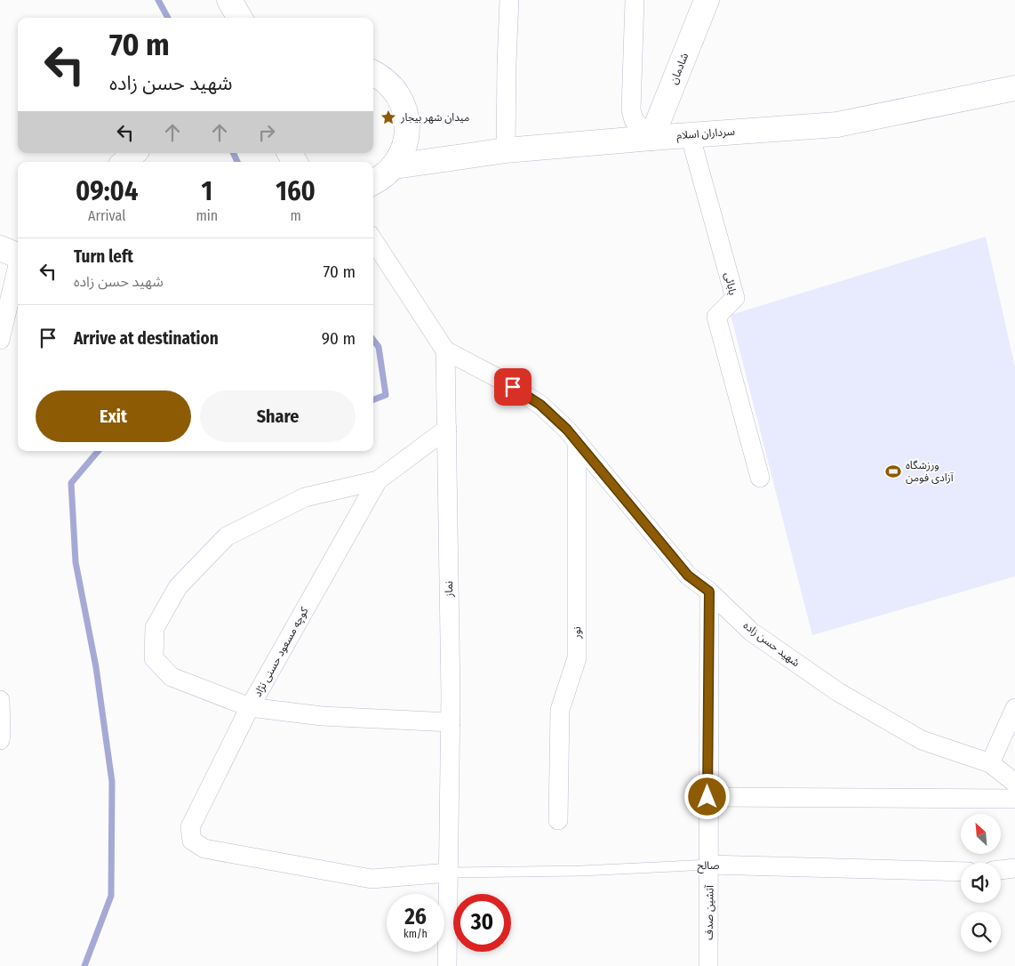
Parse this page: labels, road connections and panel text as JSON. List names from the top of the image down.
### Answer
{
  "streets": {
    "street": [
      "شادمان",
      "سرداران اسلام",
      "بابائی",
      "نماز",
      "نور",
      "شهید حسن زاده",
      "کوچه مسعود حسنی نژاد",
      "صالح",
      "آتشین صدف"
    ]
  },
  "crossings": [
    ["شادمان", "سرداران اسلام"],
    ["سرداران اسلام", "بابائی"],
    ["نماز", "شهید حسن زاده"],
    ["نماز", "کوچه مسعود حسنی نژاد"],
    ["نماز", "صالح"],
    ["نور", "شهید حسن زاده"],
    ["شهید حسن زاده", "آتشین صدف"],
    ["کوچه مسعود حسنی نژاد", "صالح"],
    ["صالح", "آتشین صدف"]
  ],
  "places": {
    "place": ["میدان شهر بیجار"],
    "sports": ["ورزشگاه آزادی فومن"]
  },
  "north": "top left",
  "page": {
    "turn": ["70 m", "شهید حسن زاده"],
    "eta": [
      "09:04",
      "Arrival",
      "1",
      "min",
      "160",
      "m"
    ],
    "list": [
      {
        "name": "Turn left",
        "note": "شهید حسن زاده",
        "value": "70 m"
      },
      {
        "name": "Arrive at destination",
        "value": "90 m"
      }
    ],
    "buttons": ["Exit", "Share"],
    "speed": "26 km/h",
    "limit": "30"
  }
}
